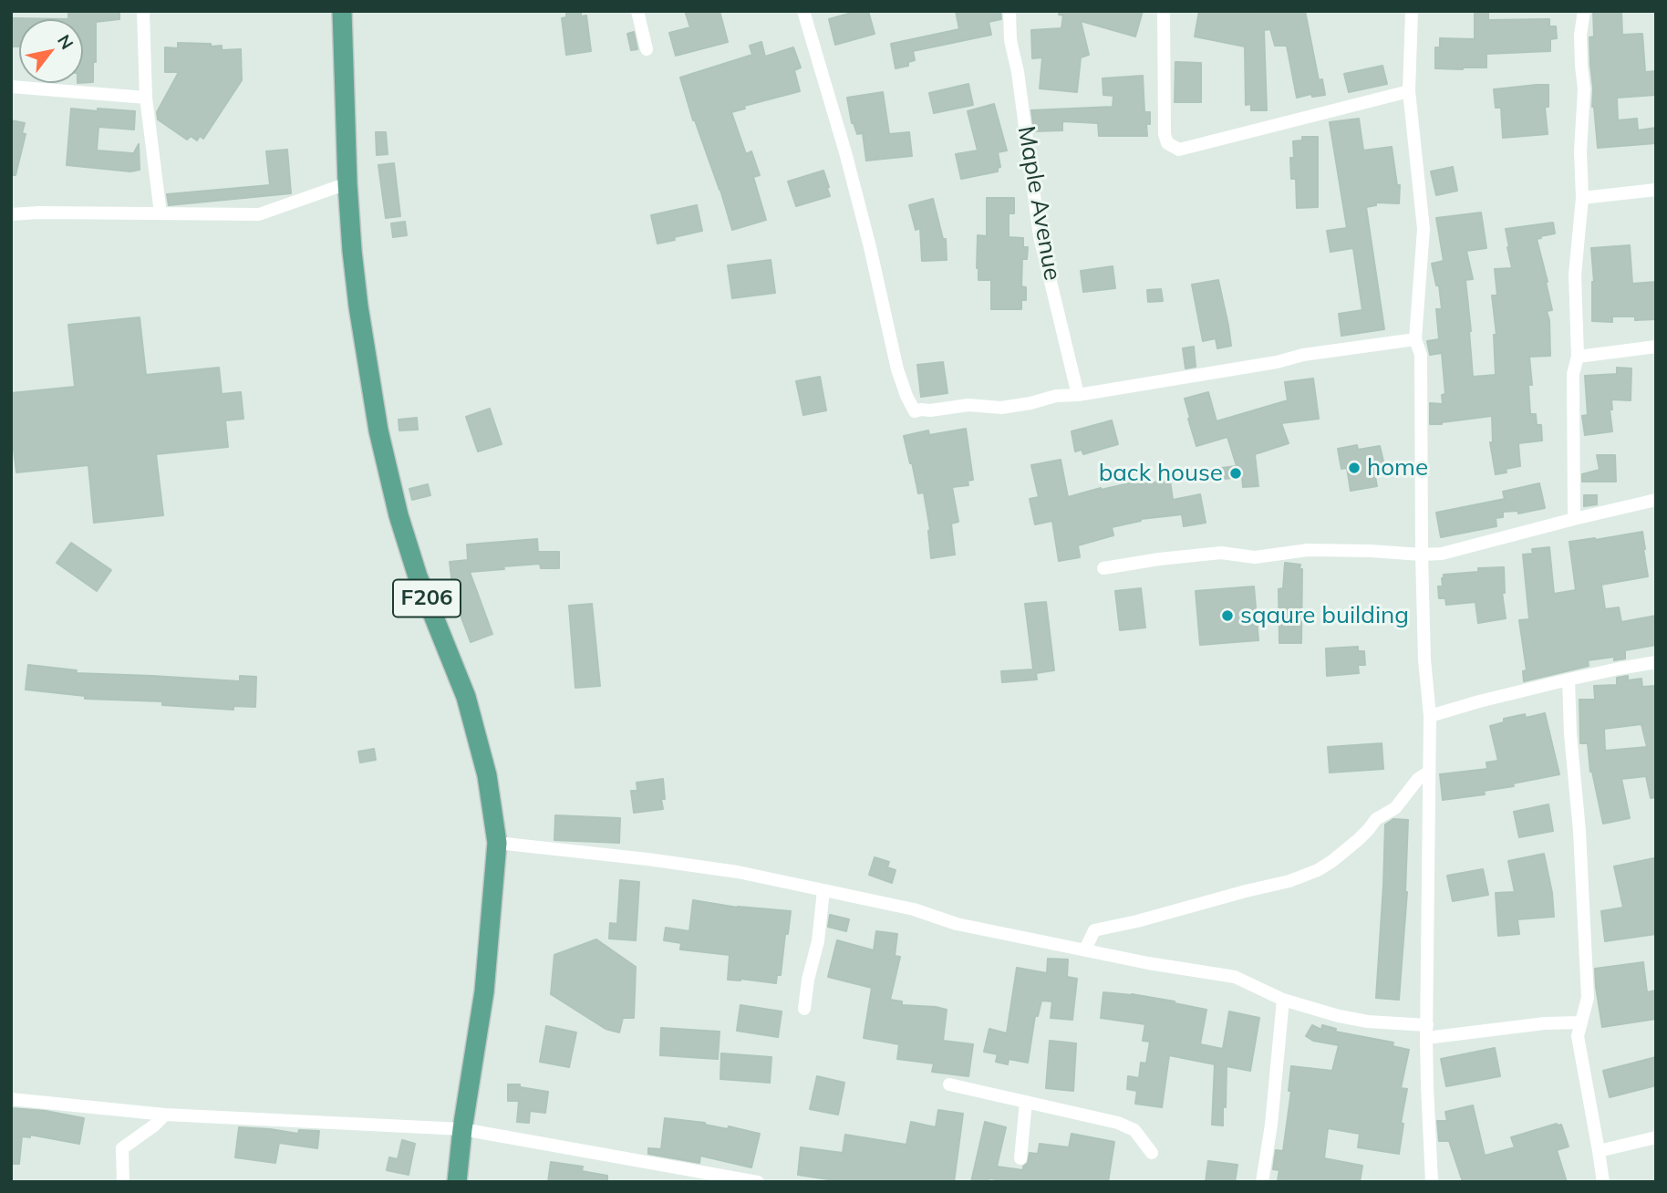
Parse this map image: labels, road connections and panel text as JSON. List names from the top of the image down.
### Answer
{
  "streets": {
    "main road": ["F206"],
    "street": ["Maple Avenue"]
  },
  "places": ["home", "back house", "sqaure building"],
  "north": "top right"
}
